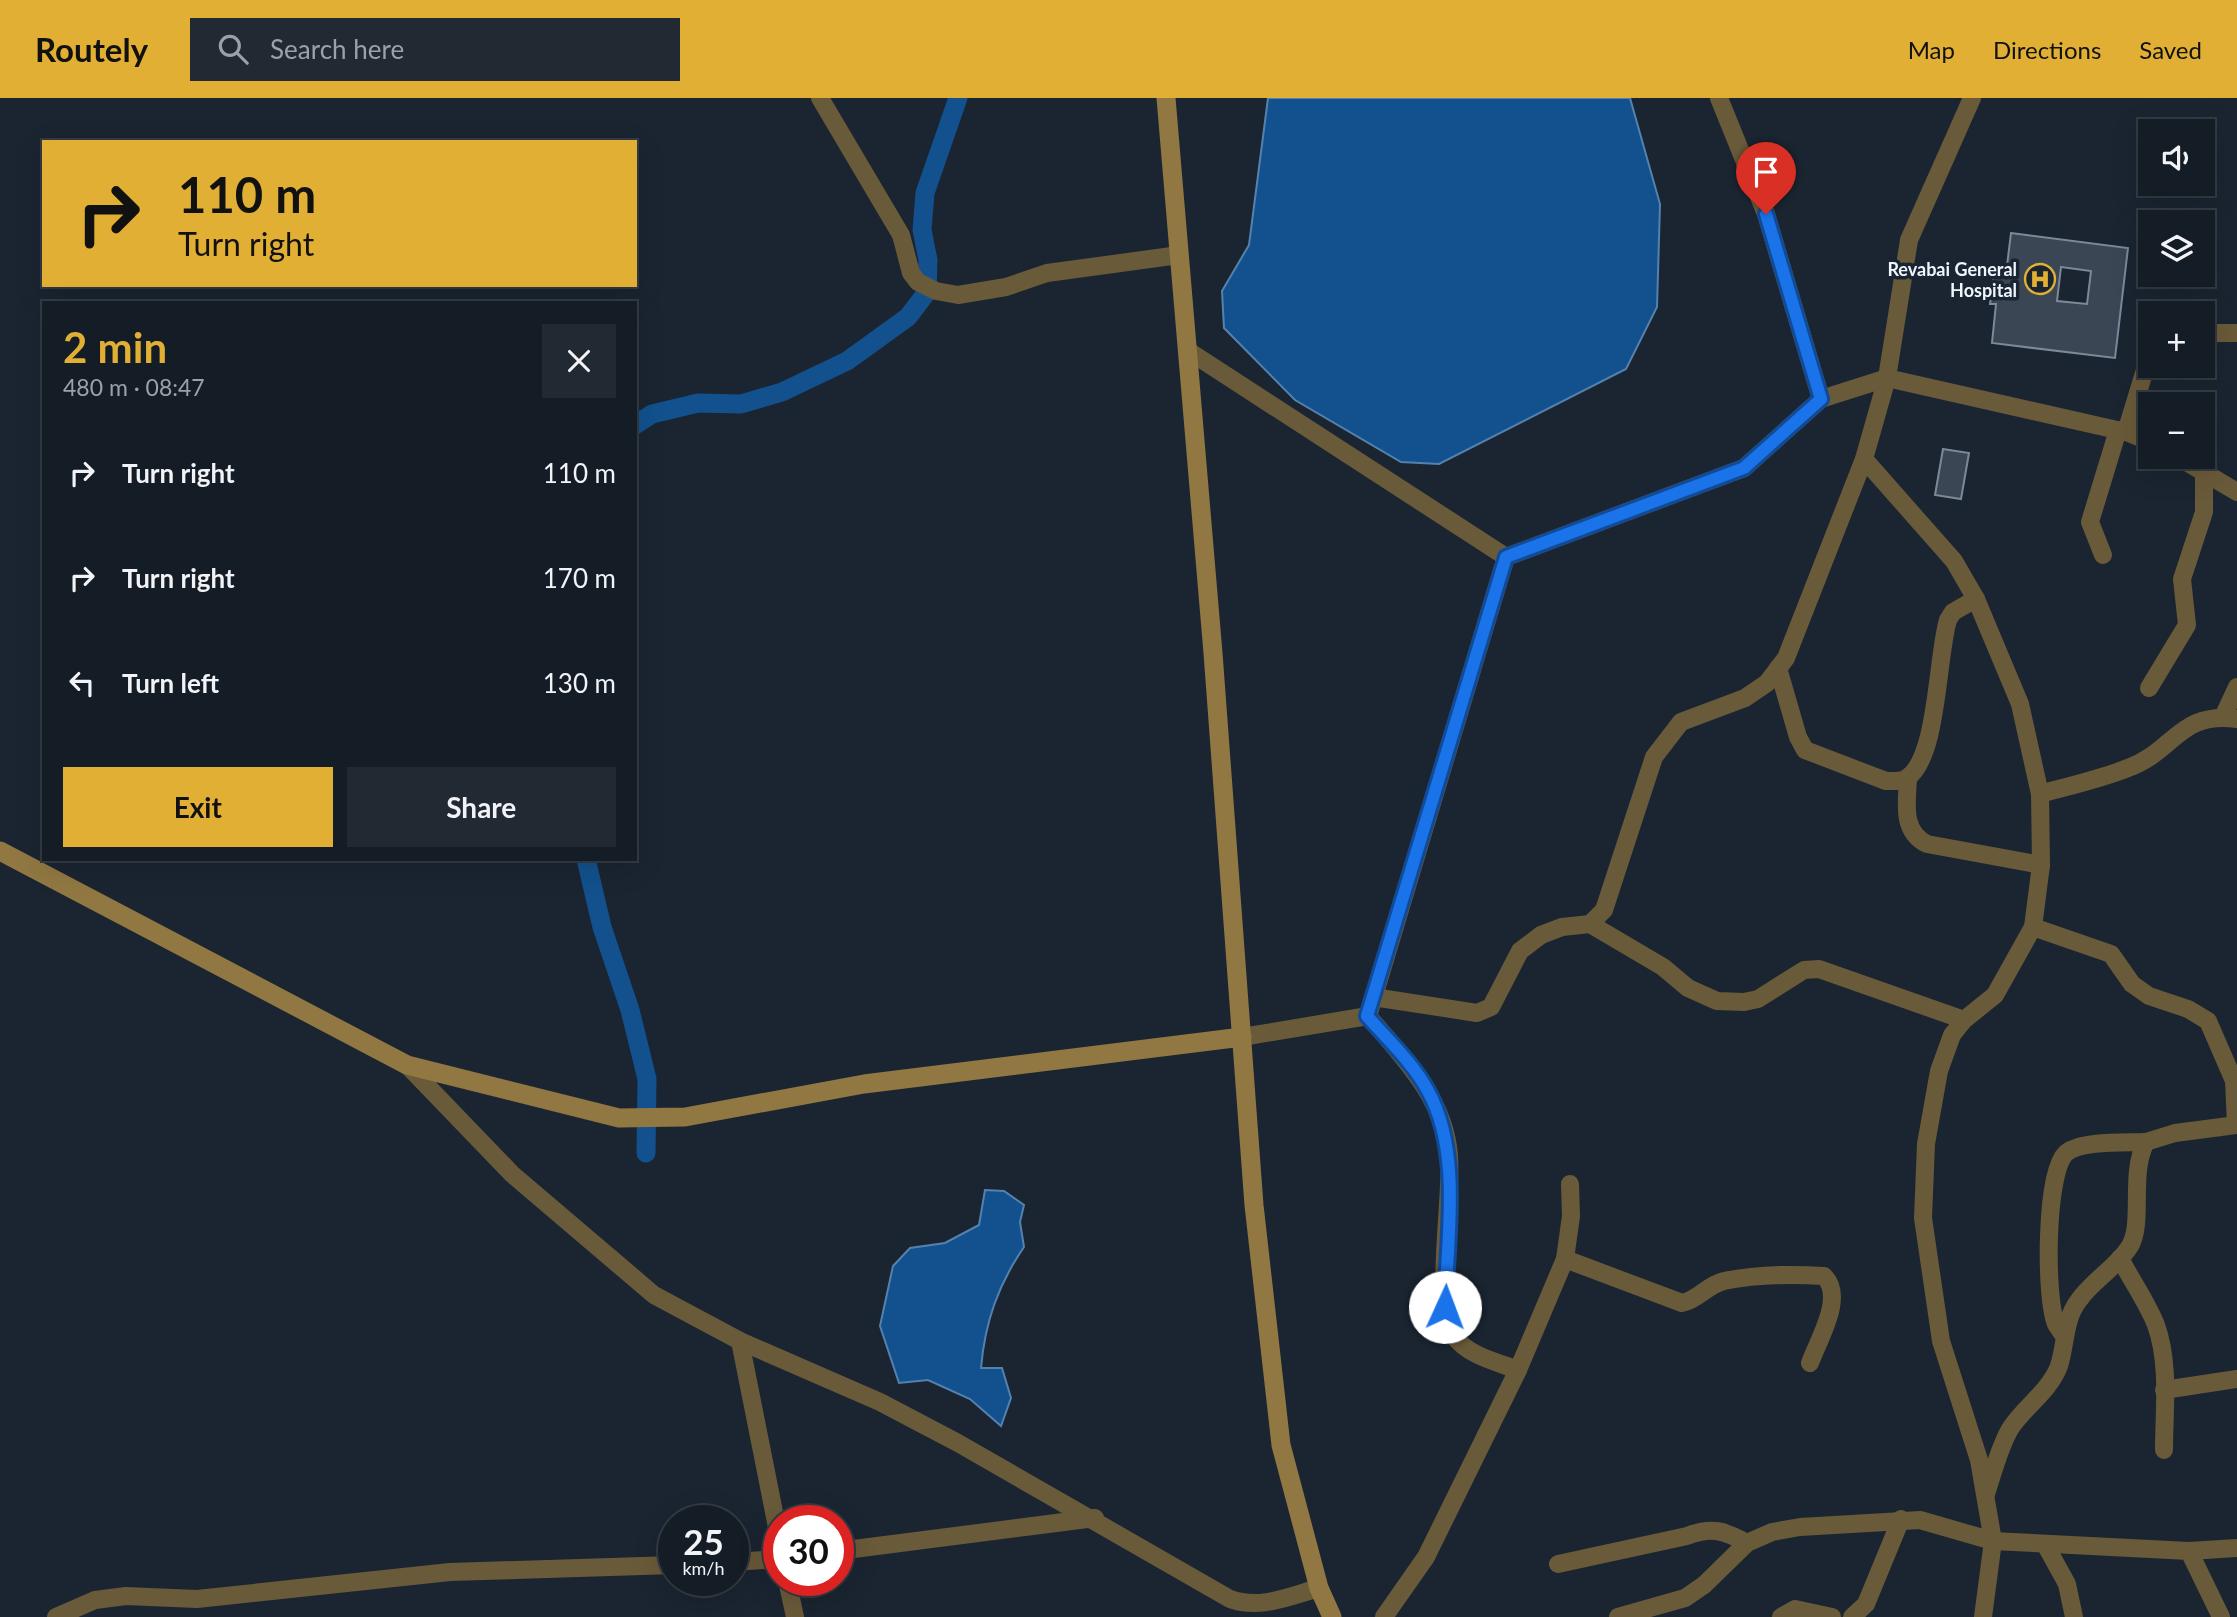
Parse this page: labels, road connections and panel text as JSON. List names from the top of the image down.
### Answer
{
  "places": {
    "hospital": ["Revabai General Hospital"]
  },
  "page": {
    "header": "Routely",
    "search": "Search here",
    "nav": ["Map", "Directions", "Saved"],
    "map_buttons": ["+", "−"],
    "turn": ["110 m", "Turn right"],
    "heading": ["2 min", "480 m · 08:47"],
    "list": [
      {
        "name": "Turn right",
        "value": "110 m"
      },
      {
        "name": "Turn right",
        "value": "170 m"
      },
      {
        "name": "Turn left",
        "value": "130 m"
      }
    ],
    "buttons": ["Exit", "Share"],
    "speed": "25 km/h",
    "limit": "30"
  }
}
